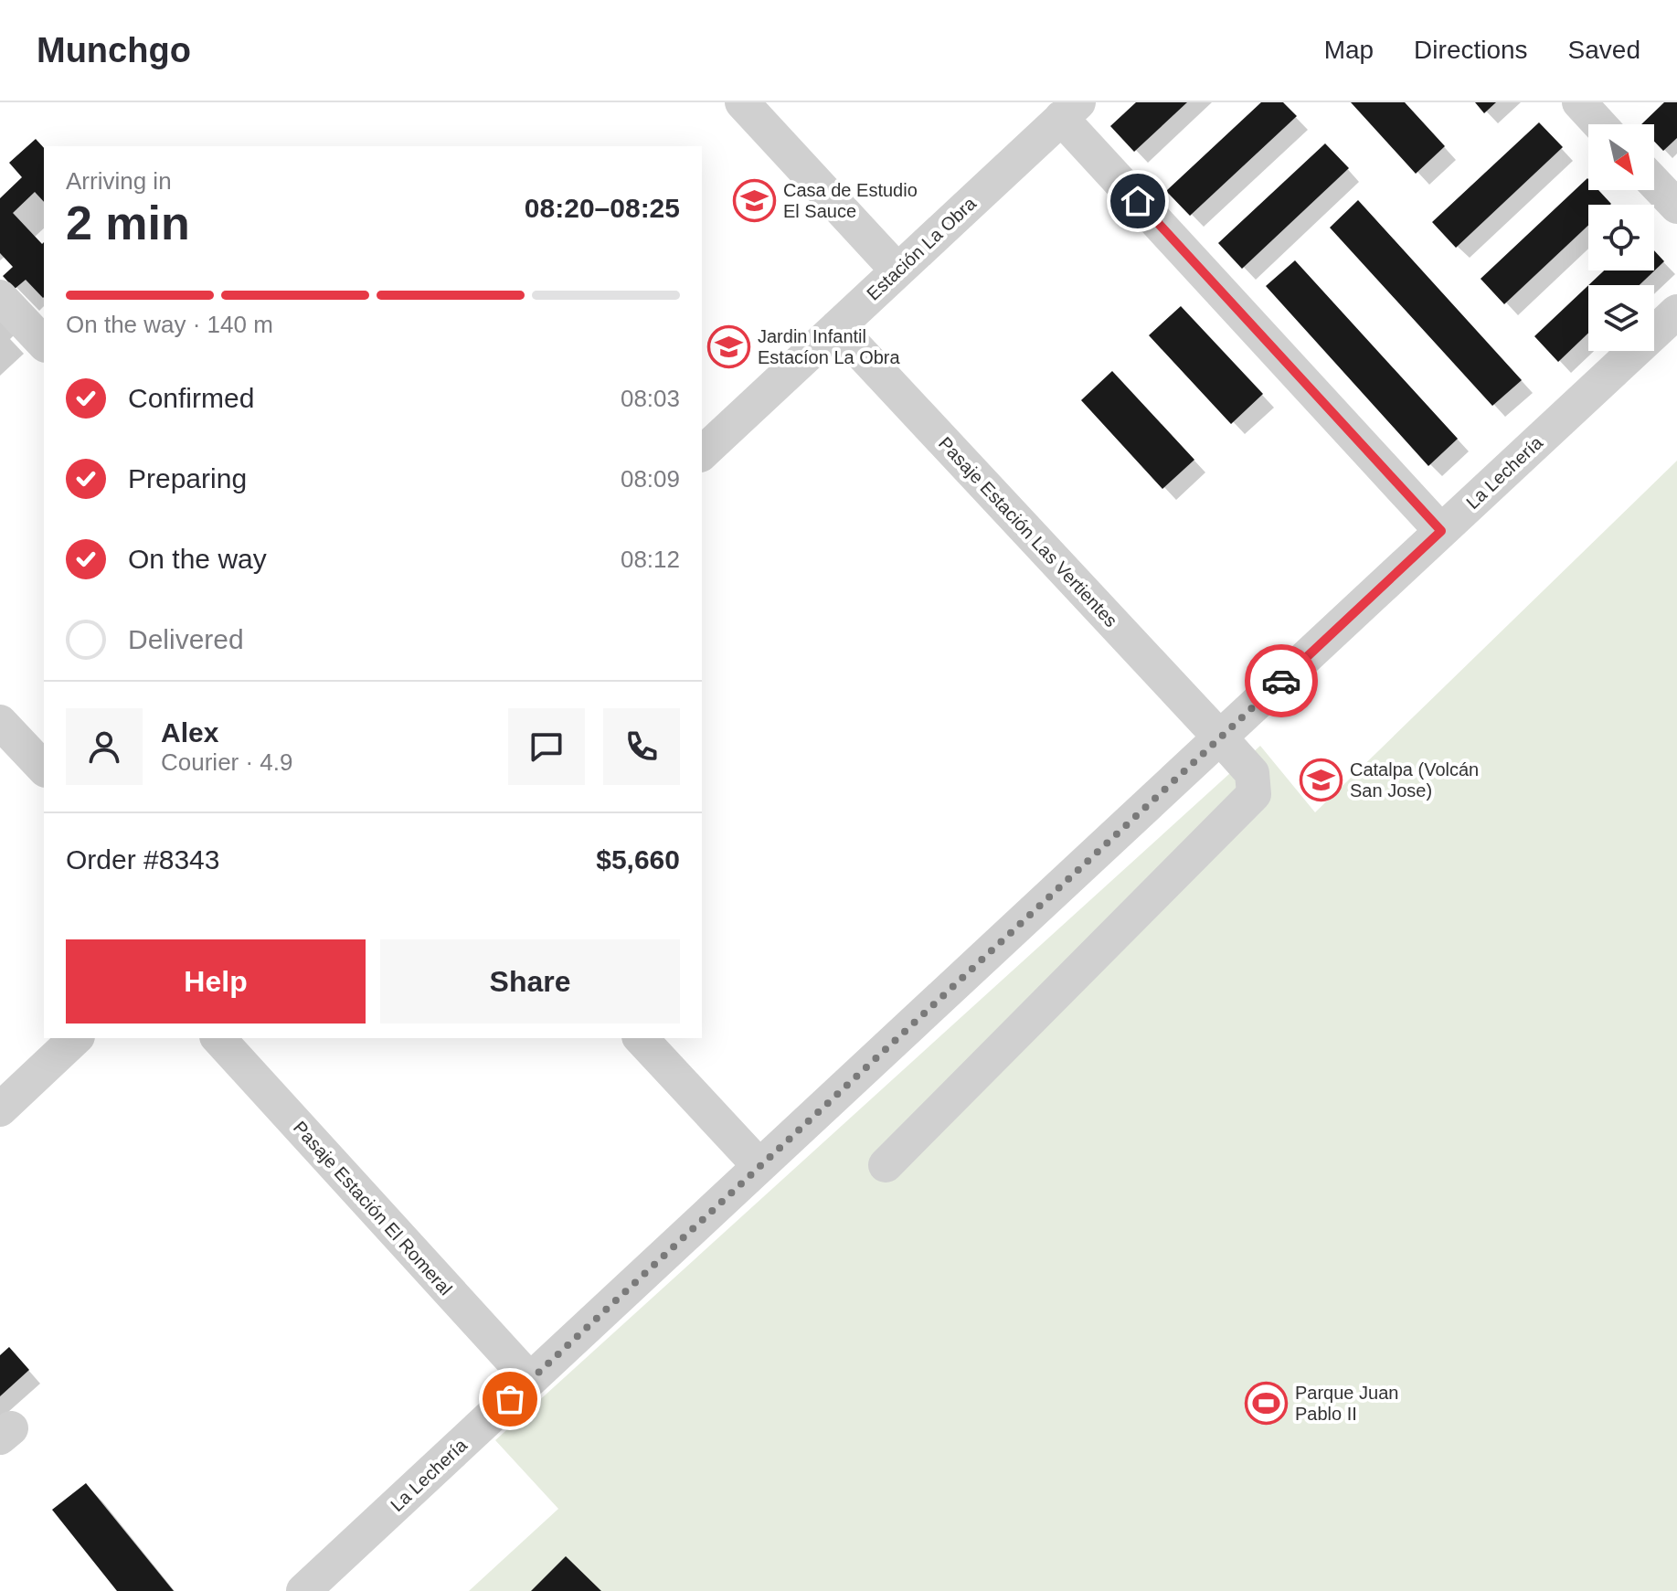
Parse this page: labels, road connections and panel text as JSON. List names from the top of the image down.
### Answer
{
  "streets": {
    "street": [
      "Estación La Obra",
      "La Lechería",
      "Pasaje Estación Las Vertientes",
      "Pasaje Estación El Romeral"
    ]
  },
  "crossings": [
    ["Estación La Obra", "Pasaje Estación Las Vertientes"],
    ["La Lechería", "Pasaje Estación Las Vertientes"],
    ["La Lechería", "Pasaje Estación El Romeral"]
  ],
  "places": {
    "school or university": ["Casa de Estudio El Sauce", "Jardin Infantil Estacíon La Obra", "Catalpa (Volcán San Jose)"],
    "sports": ["Parque Juan Pablo II"]
  },
  "north": "bottom right",
  "page": {
    "header": "Munchgo",
    "nav": ["Map", "Directions", "Saved"],
    "heading": ["2 min", "Arriving in", "08:20–08:25"],
    "panel": [
      "Alex",
      "Courier · 4.9",
      "Order #8343",
      "$5,660"
    ],
    "bar": "On the way · 140 m",
    "list": [
      ["Confirmed", "08:03"],
      ["Preparing", "08:09"],
      ["On the way", "08:12"],
      "Delivered"
    ],
    "buttons": ["Help", "Share"]
  }
}
